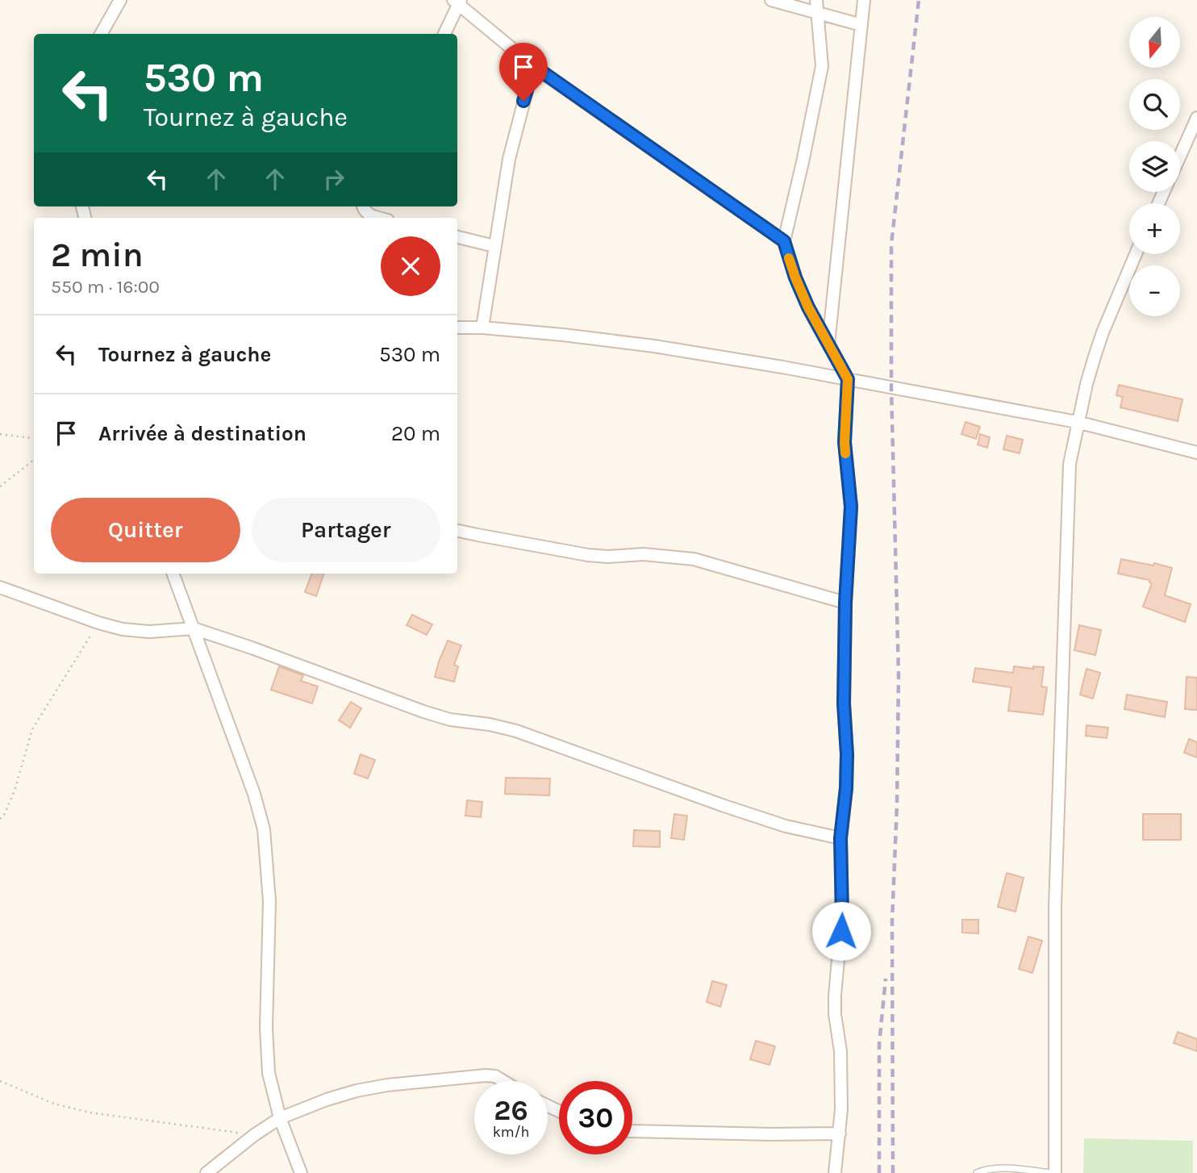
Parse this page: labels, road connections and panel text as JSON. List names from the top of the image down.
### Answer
{
  "north": "bottom",
  "page": {
    "map_buttons": ["+", "−"],
    "turn": ["530 m", "Tournez à gauche"],
    "heading": ["2 min", "550 m · 16:00"],
    "list": [
      {
        "name": "Tournez à gauche",
        "value": "530 m"
      },
      {
        "name": "Arrivée à destination",
        "value": "20 m"
      }
    ],
    "buttons": ["Quitter", "Partager"],
    "speed": "26 km/h",
    "limit": "30"
  }
}
